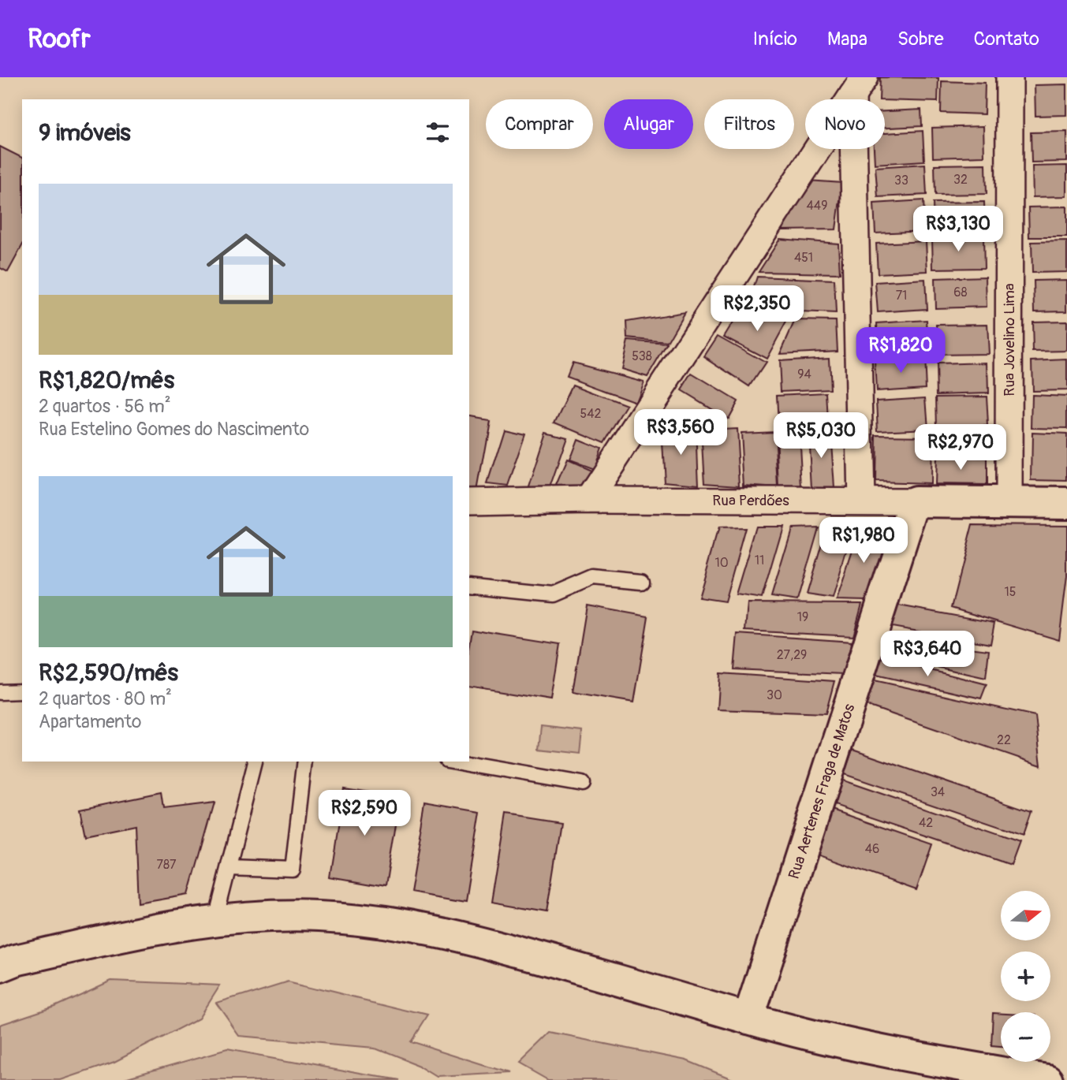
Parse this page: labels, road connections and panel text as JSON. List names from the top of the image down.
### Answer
{
  "streets": {
    "main road": ["Rua Perdões", "Rua Aertenes Fraga de Matos"],
    "street": ["Rua Jovelino Lima"]
  },
  "crossings": [
    ["Rua Jovelino Lima", "Rua Perdões"],
    ["Rua Perdões", "Rua Aertenes Fraga de Matos"]
  ],
  "house_numbers": [
    "32",
    "33",
    "449",
    "451",
    "68",
    "71",
    "538",
    "94",
    "542",
    "11",
    "10",
    "15",
    "19",
    "27,29",
    "30",
    "22",
    "34",
    "42",
    "46",
    "787"
  ],
  "north": "right",
  "page": {
    "header": "Roofr",
    "nav": [
      "Início",
      "Mapa",
      "Sobre",
      "Contato"
    ],
    "chip": [
      "Comprar",
      "Alugar",
      "Filtros",
      "Novo"
    ],
    "heading": "9 imóveis",
    "list": [
      {
        "name": "R$1,820/mês",
        "note": "2 quartos · 56 m² · Rua Estelino Gomes do Nascimento"
      },
      {
        "name": "R$2,590/mês",
        "note": "2 quartos · 80 m² · Apartamento"
      }
    ],
    "price": [
      "R$3,130",
      "R$2,350",
      "R$1,820",
      "R$3,560",
      "R$5,030",
      "R$2,970",
      "R$1,980",
      "R$3,640",
      "R$2,590"
    ],
    "map_buttons": ["+", "−"]
  }
}
